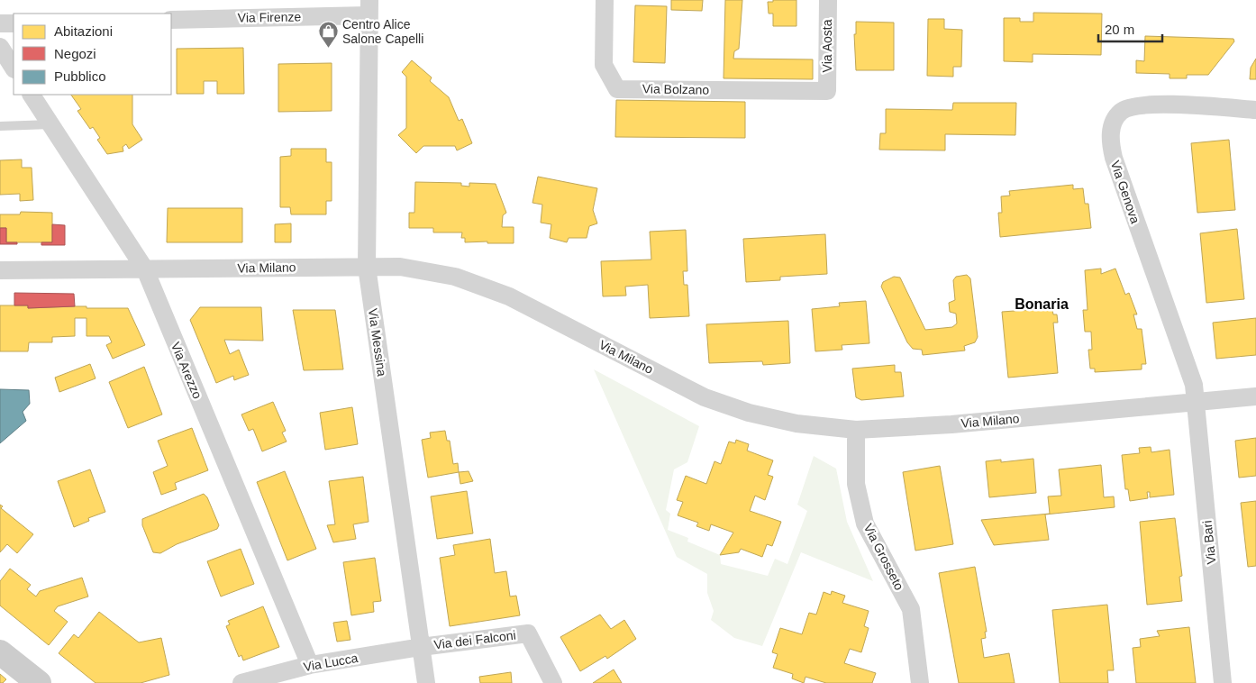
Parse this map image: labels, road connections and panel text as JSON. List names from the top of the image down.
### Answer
{
  "streets": {
    "street": [
      "Via Firenze",
      "Via Aosta",
      "Via Bolzano",
      "Via Genova",
      "Via Milano",
      "Via Messina",
      "Via Arezzo",
      "Via Bari",
      "Via Grosseto",
      "Via dei Falconi",
      "Via Lucca"
    ]
  },
  "crossings": [
    ["Via Firenze", "Via Messina"],
    ["Via Aosta", "Via Bolzano"],
    ["Via Genova", "Via Milano"],
    ["Via Genova", "Via Bari"],
    ["Via Milano", "Via Messina"],
    ["Via Milano", "Via Arezzo"],
    ["Via Milano", "Via Bari"],
    ["Via Milano", "Via Grosseto"],
    ["Via Messina", "Via dei Falconi"],
    ["Via Messina", "Via Lucca"],
    ["Via Arezzo", "Via Lucca"],
    ["Via dei Falconi", "Via Lucca"]
  ],
  "districts": ["Bonaria"],
  "places": {
    "shop": ["Centro Alice Salone Capelli"]
  },
  "legend": ["Abitazioni", "Negozi", "Pubblico"],
  "scale_bar": "20 m"
}
